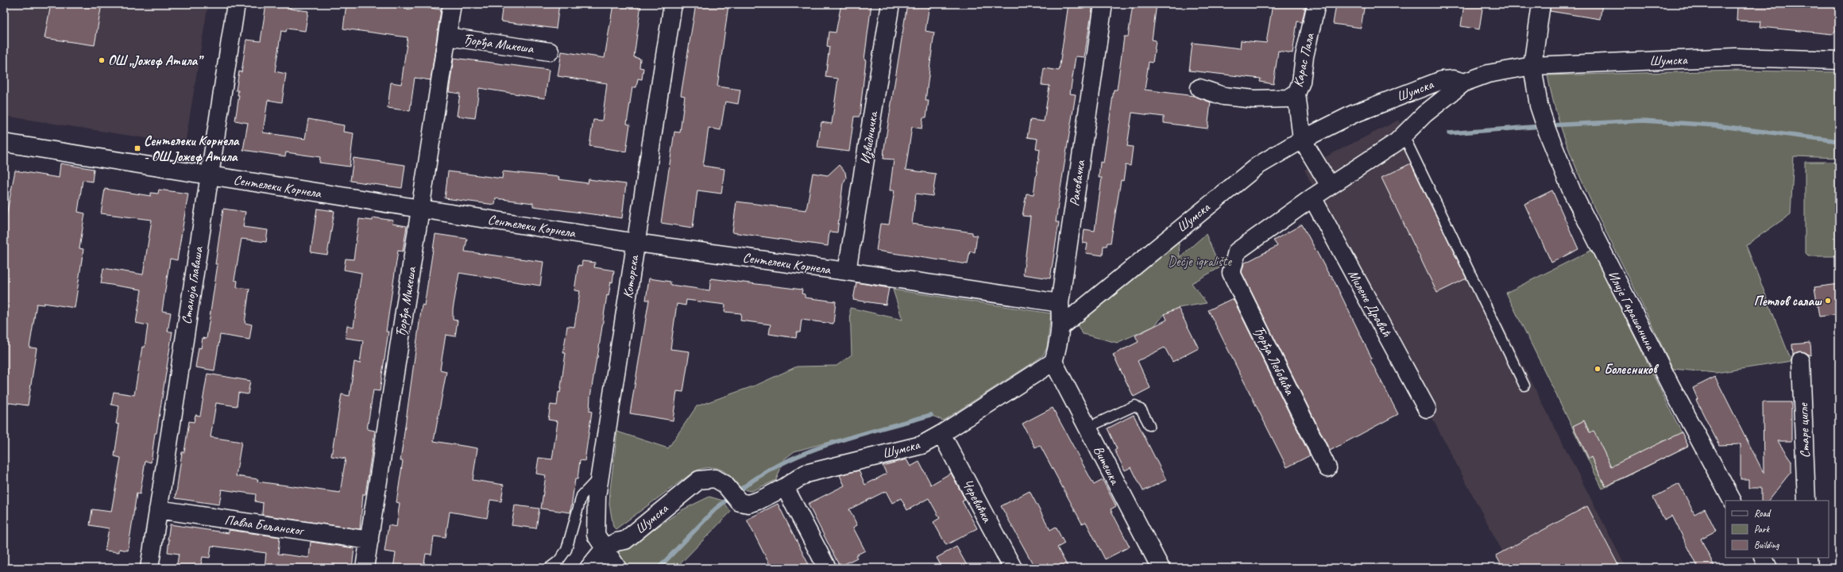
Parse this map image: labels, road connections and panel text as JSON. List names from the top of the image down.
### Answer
{
  "streets": {
    "street": [
      "Ђорђа Микеша",
      "Карас Пала",
      "Шумска",
      "Извидничка",
      "Раковачка",
      "Сентелеки Корнела",
      "Которска",
      "Станоја Главаша",
      "Милене Дравић",
      "Илије Гарашанина",
      "Ђорђа Лебовића",
      "Старе цигле",
      "Витешка",
      "Черевићка",
      "Павла Бељанског"
    ]
  },
  "crossings": [
    ["Ђорђа Микеша", "Сентелеки Корнела"],
    ["Ђорђа Микеша", "Павла Бељанског"],
    ["Шумска", "Раковачка"],
    ["Шумска", "Которска"],
    ["Шумска", "Илије Гарашанина"],
    ["Шумска", "Витешка"],
    ["Шумска", "Черевићка"],
    ["Извидничка", "Сентелеки Корнела"],
    ["Раковачка", "Сентелеки Корнела"],
    ["Раковачка", "Витешка"],
    ["Сентелеки Корнела", "Которска"],
    ["Сентелеки Корнела", "Станоја Главаша"],
    ["Станоја Главаша", "Павла Бељанског"],
    ["Милене Дравић", "Ђорђа Лебовића"]
  ],
  "parks": ["Dečje igralište"],
  "places": {
    "other": ["ОШ „Јожеф Атила”", "Петлов салаш", "Болесников"],
    "transit": ["Сентелеки Корнела - ОШ Јожеф Атила"]
  },
  "legend": ["Road", "Park", "Building"]
}
